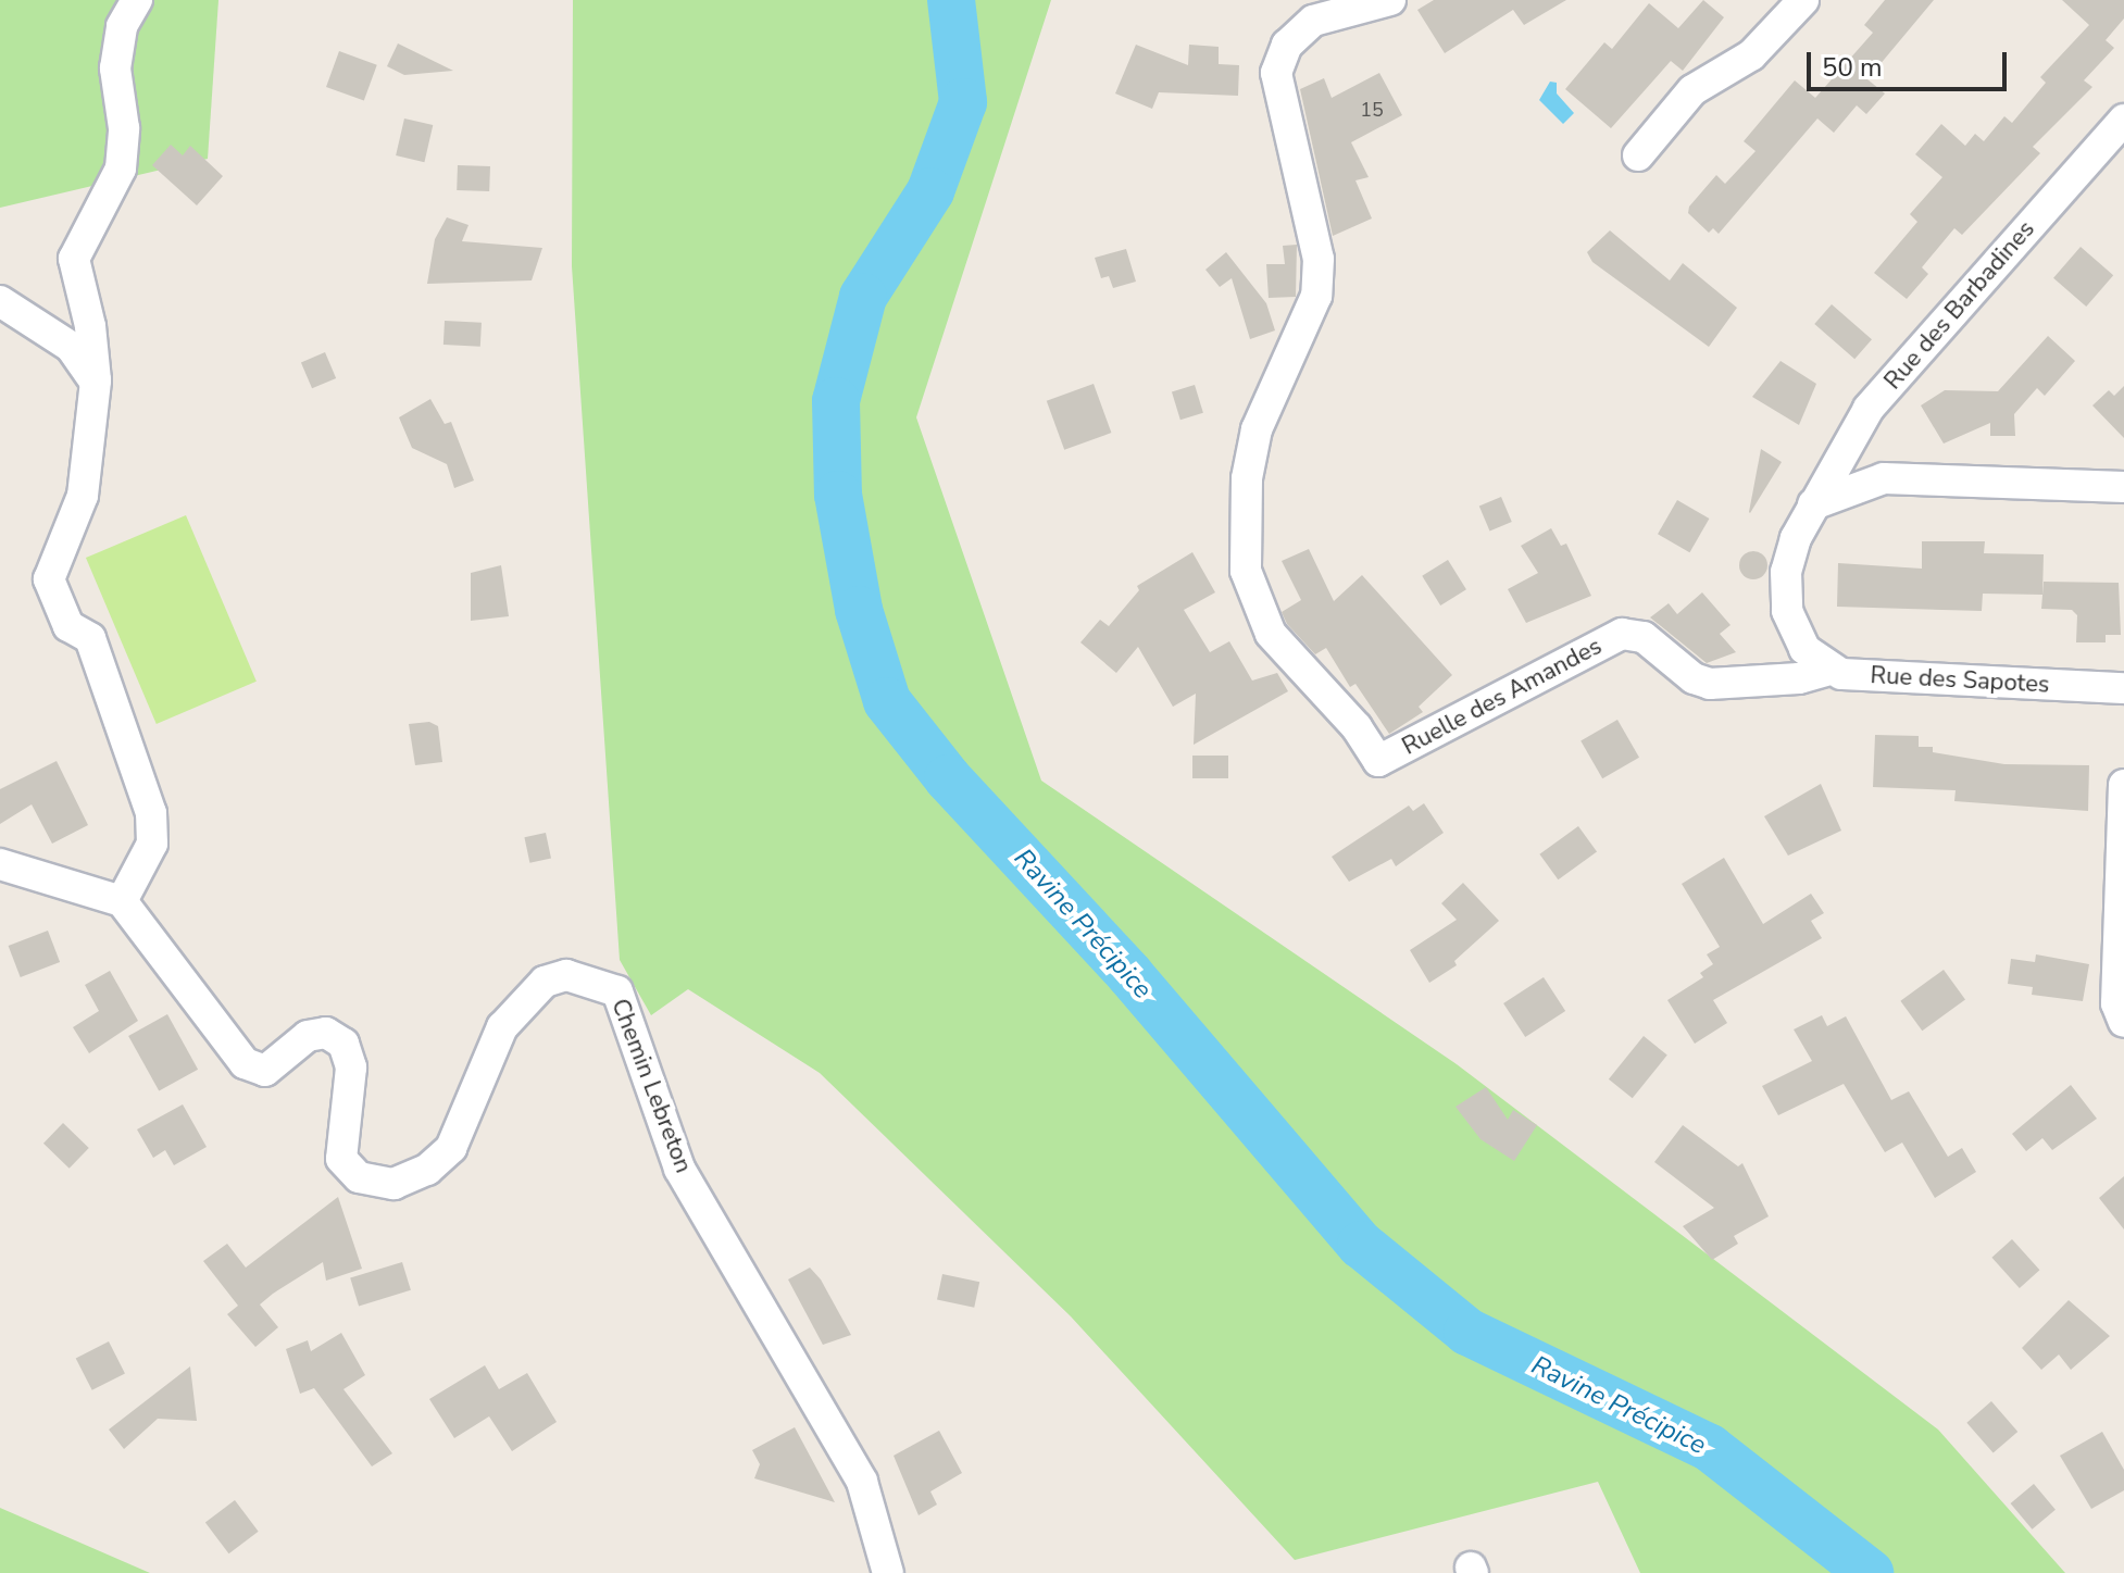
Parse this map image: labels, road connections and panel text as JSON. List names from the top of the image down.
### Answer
{
  "streets": {
    "street": [
      "Rue des Barbadines",
      "Rue des Sapotes",
      "Ruelle des Amandes",
      "Chemin Lebreton"
    ]
  },
  "crossings": [
    ["Rue des Sapotes", "Ruelle des Amandes"]
  ],
  "water": ["Ravine Précipice"],
  "house_numbers": ["15"],
  "scale_bar": "50 m"
}
